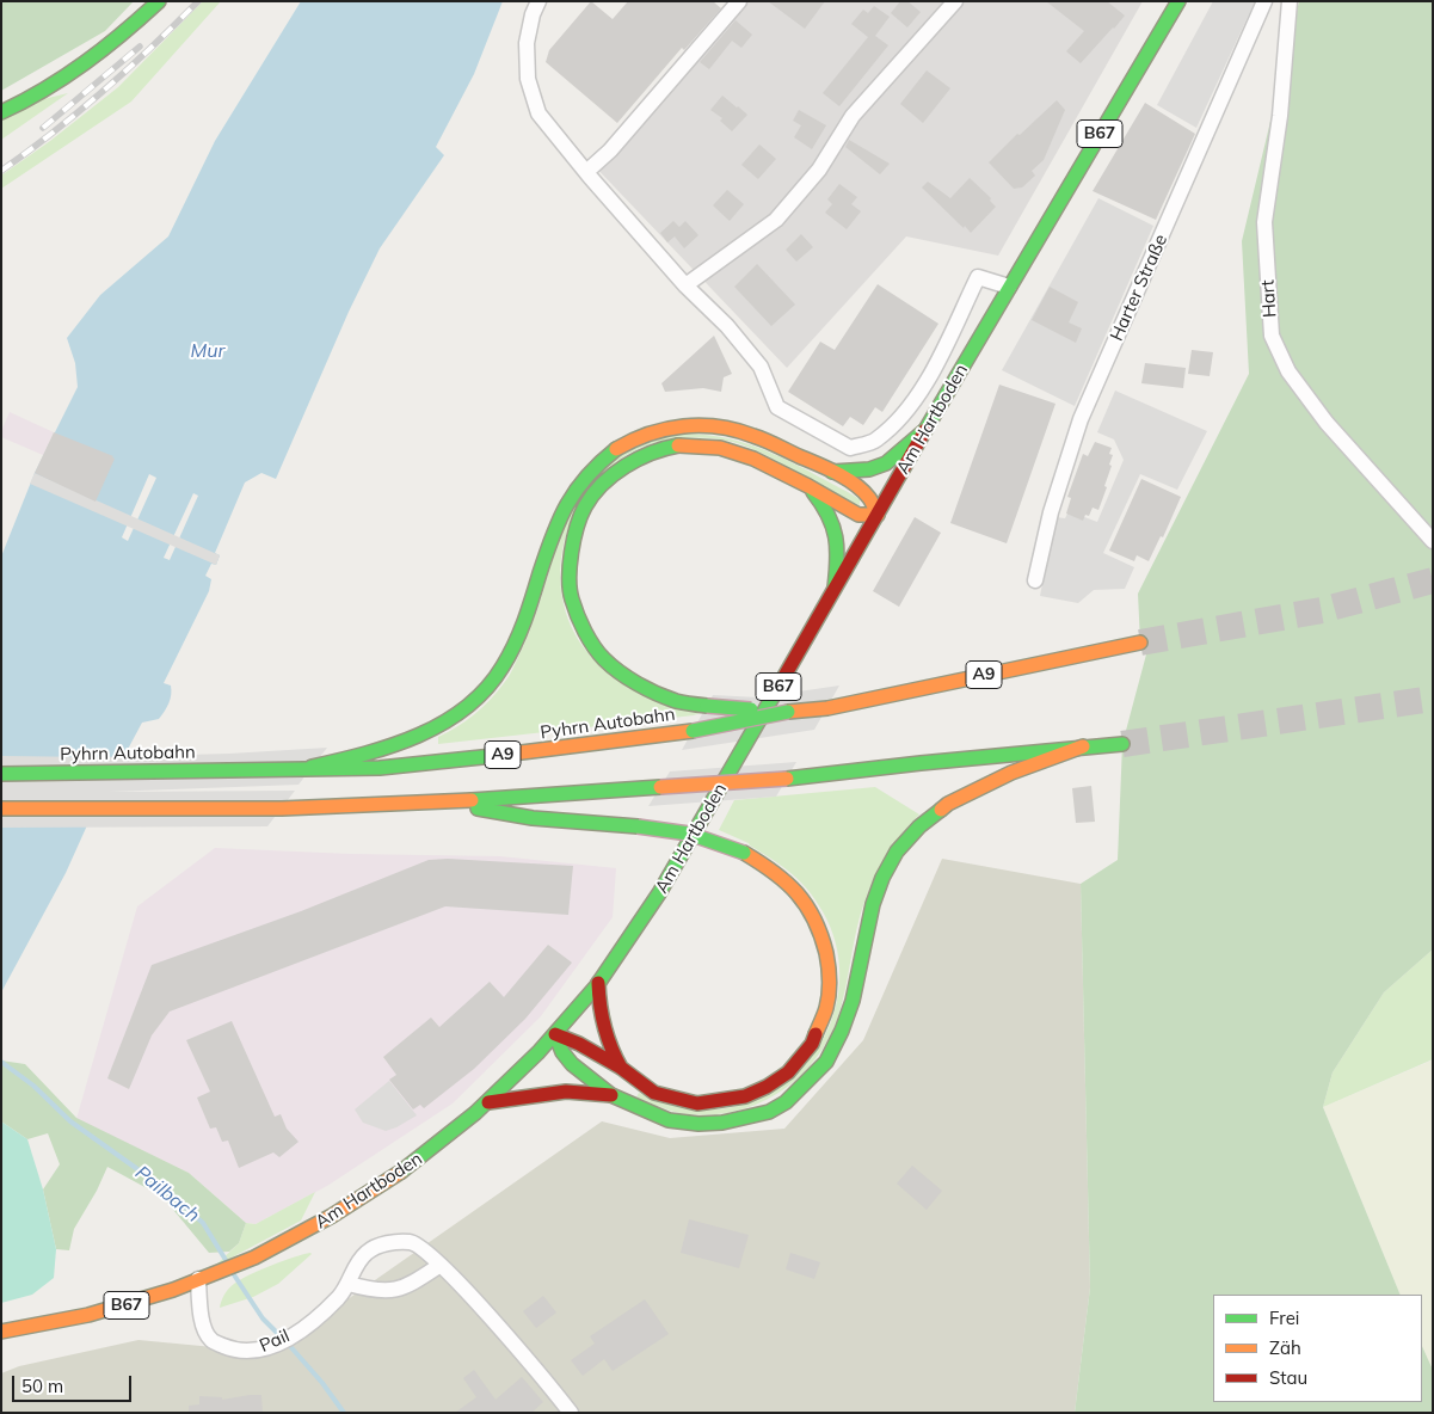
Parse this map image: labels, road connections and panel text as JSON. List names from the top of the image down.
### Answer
{
  "streets": {
    "main road": [
      "B67",
      "Am Hartboden",
      "A9",
      "Pyhrn Autobahn"
    ],
    "street": ["Harter Straße", "Hart", "Pail"]
  },
  "crossings": [
    ["B67", "Am Hartboden"],
    ["B67", "Pail"],
    ["Am Hartboden", "Pail"]
  ],
  "water": ["Mur", "Pailbach"],
  "legend": ["Frei", "Zäh", "Stau"],
  "scale_bar": "50 m"
}
